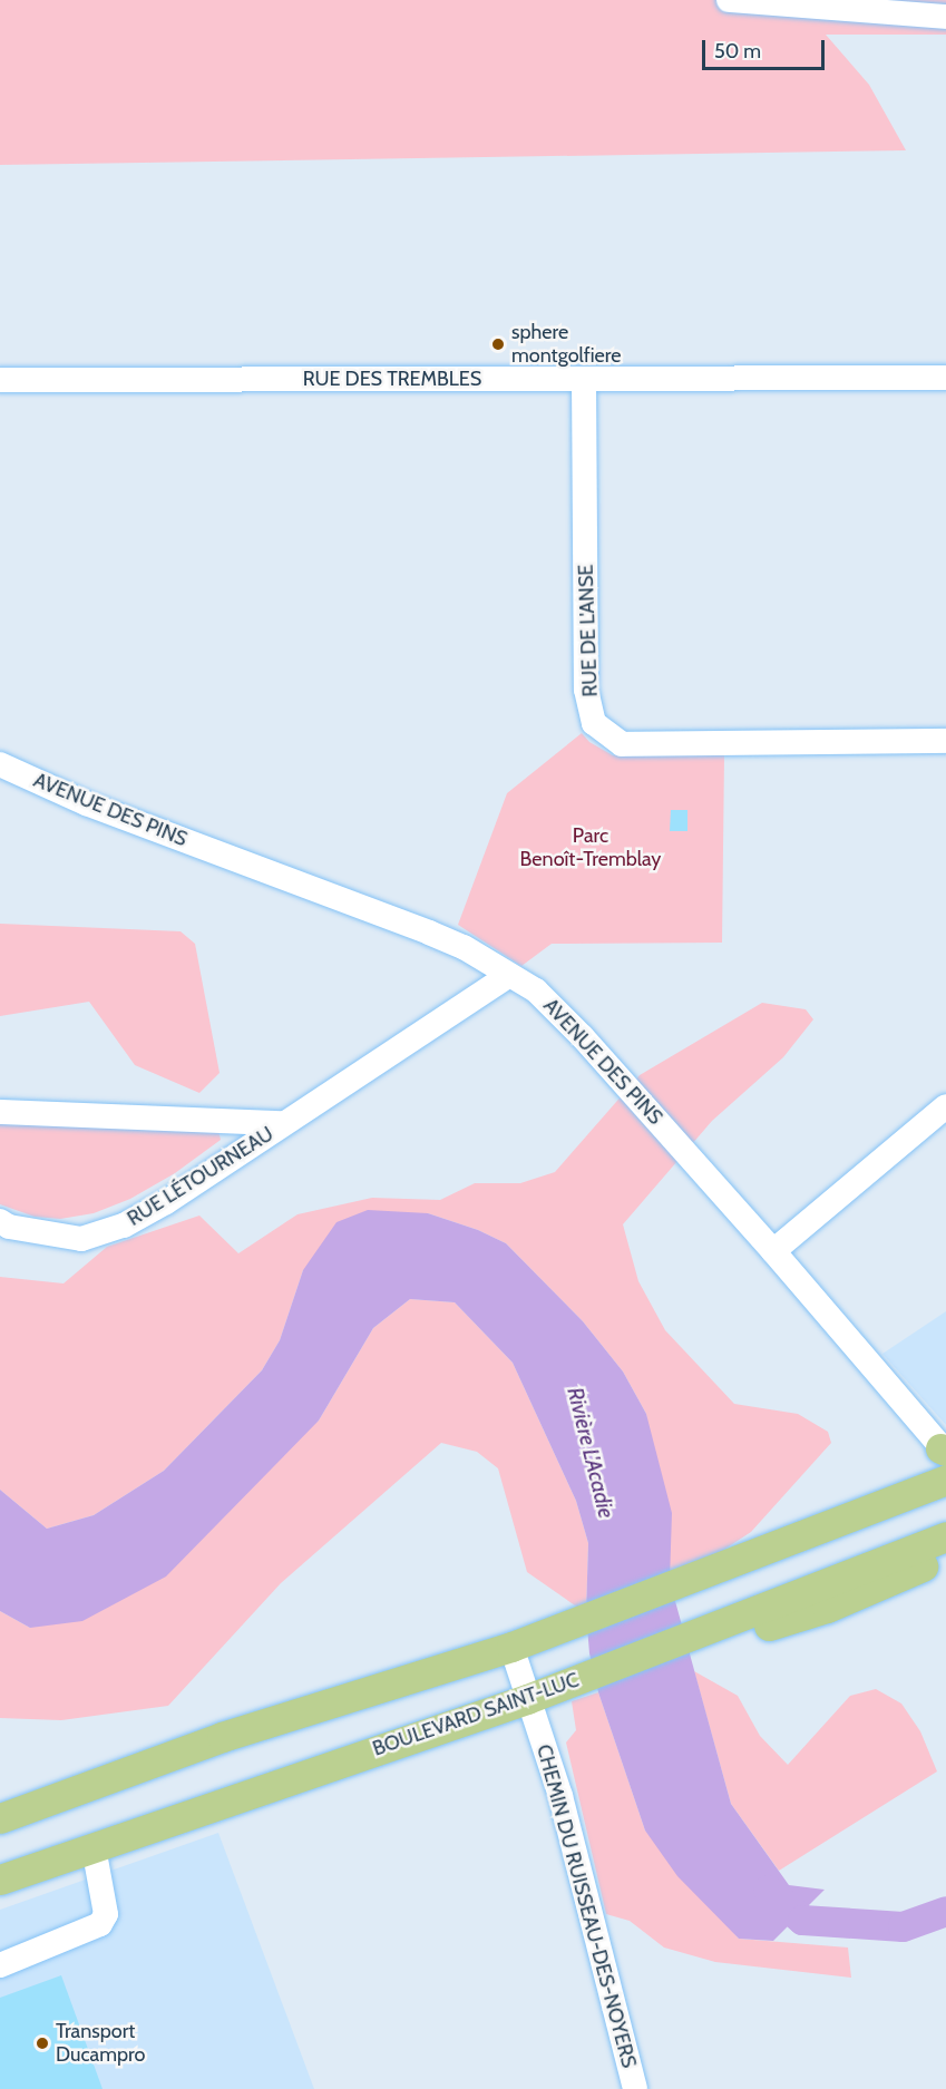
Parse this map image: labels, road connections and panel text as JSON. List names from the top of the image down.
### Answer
{
  "streets": {
    "main road": ["BOULEVARD SAINT-LUC"],
    "street": [
      "RUE DES TREMBLES",
      "RUE DE L'ANSE",
      "AVENUE DES PINS",
      "RUE LÉTOURNEAU",
      "CHEMIN DU RUISSEAU-DES-NOYERS"
    ]
  },
  "crossings": [
    ["RUE DES TREMBLES", "RUE DE L'ANSE"],
    ["AVENUE DES PINS", "RUE LÉTOURNEAU"],
    ["BOULEVARD SAINT-LUC", "CHEMIN DU RUISSEAU-DES-NOYERS"]
  ],
  "water": ["Rivière L'Acadie"],
  "parks": ["Parc Benoît-Tremblay"],
  "places": ["sphere montgolfiere", "Transport Ducampro"],
  "scale_bar": "50 m"
}
